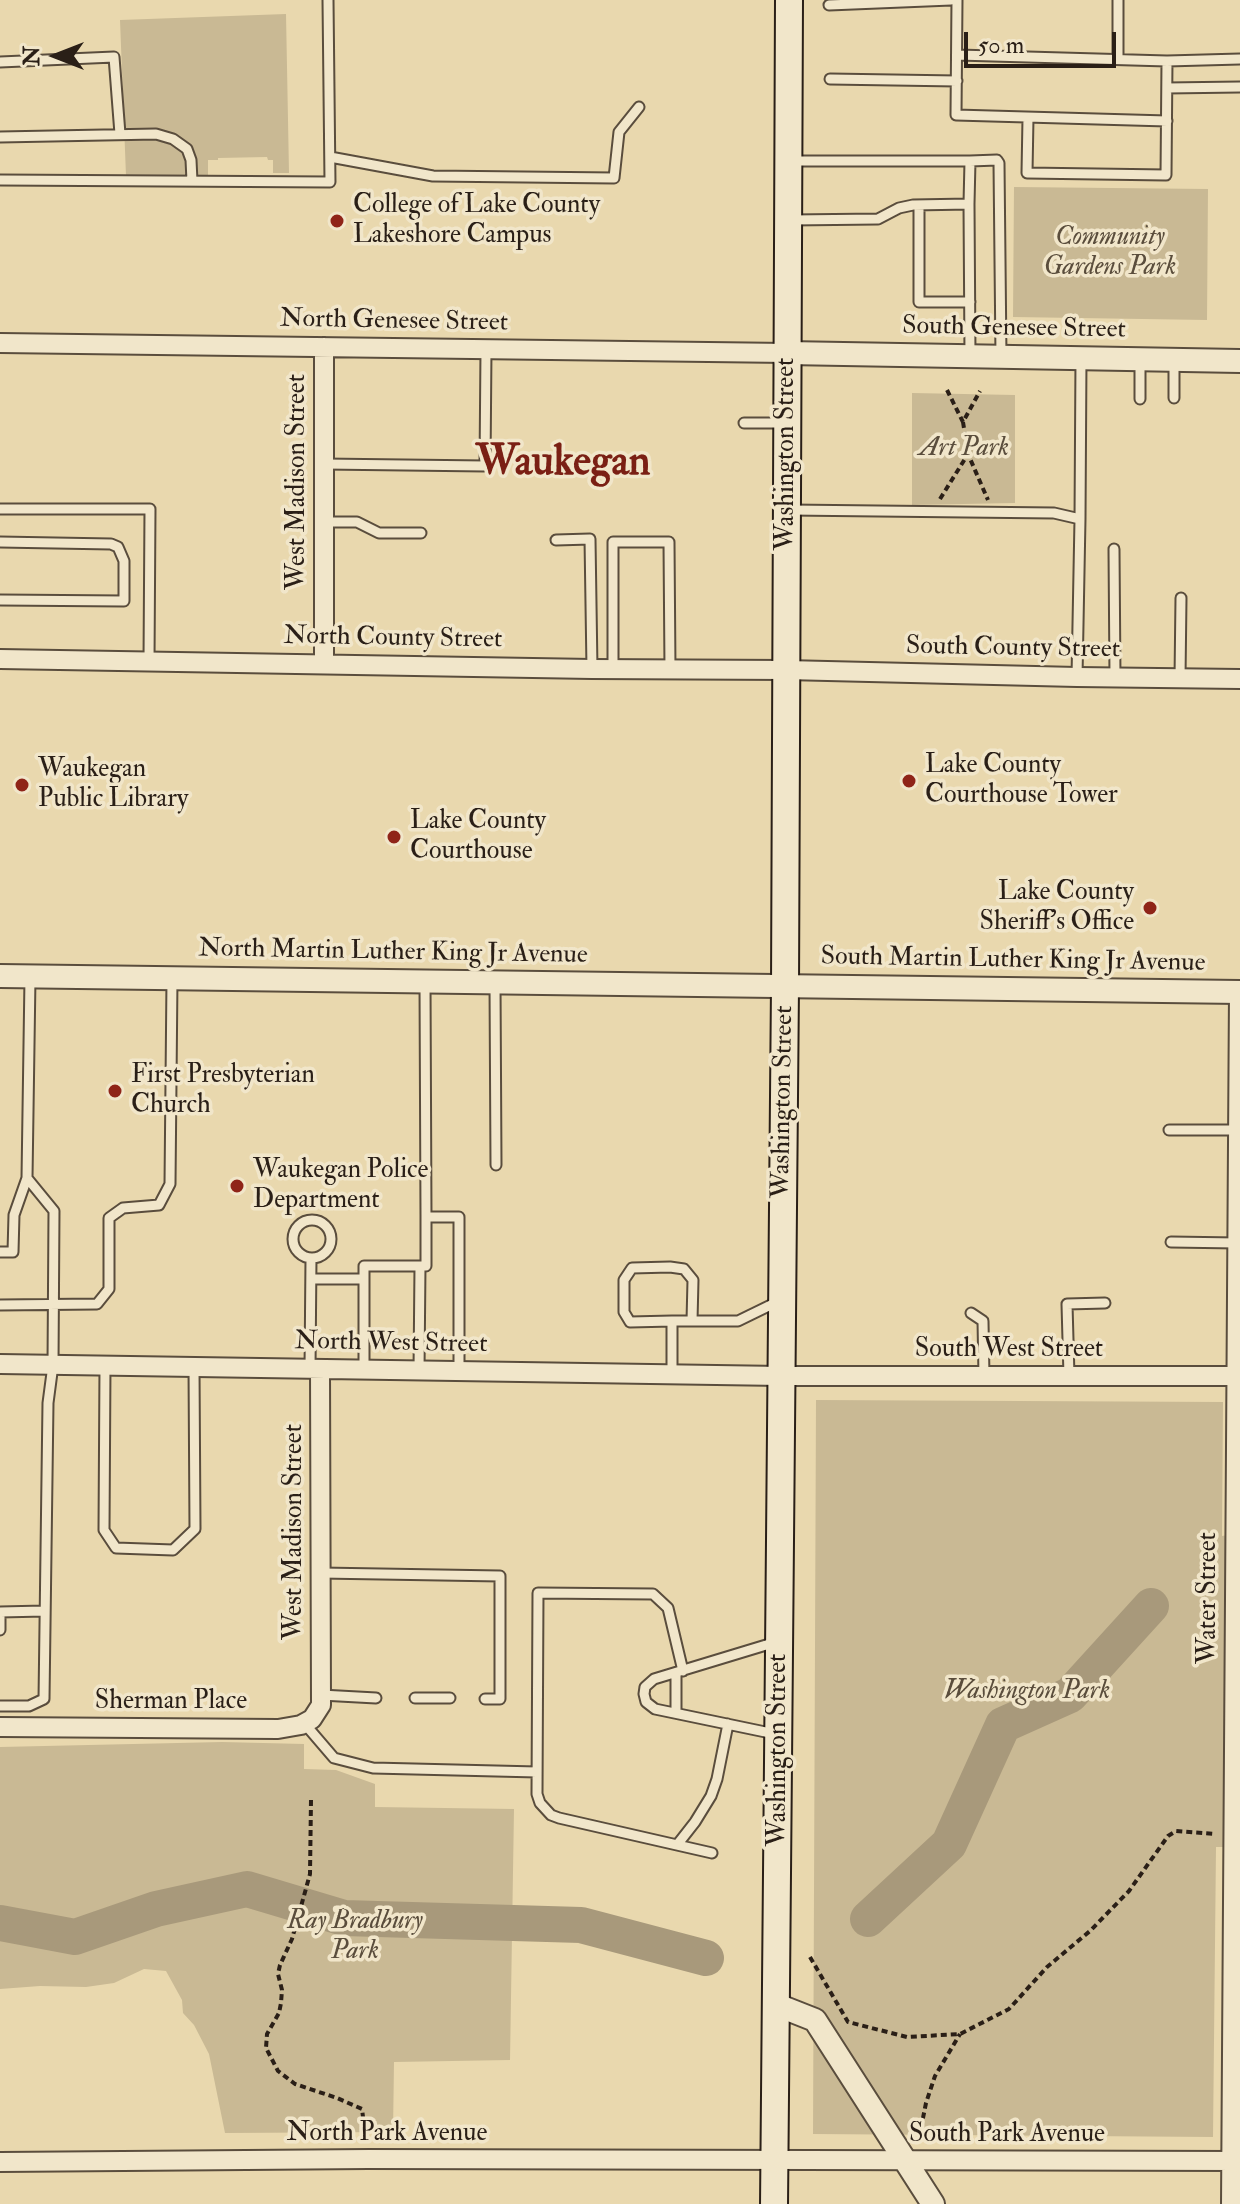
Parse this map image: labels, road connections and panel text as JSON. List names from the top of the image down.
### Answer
{
  "streets": {
    "main road": ["Washington Street"],
    "street": [
      "North Genesee Street",
      "South Genesee Street",
      "West Madison Street",
      "North County Street",
      "South County Street",
      "North Martin Luther King Jr Avenue",
      "South Martin Luther King Jr Avenue",
      "North West Street",
      "South West Street",
      "Water Street",
      "Sherman Place",
      "North Park Avenue",
      "South Park Avenue"
    ]
  },
  "crossings": [
    ["North Genesee Street", "South Genesee Street"],
    ["North Genesee Street", "Washington Street"],
    ["North Genesee Street", "West Madison Street"],
    ["South Genesee Street", "Washington Street"],
    ["Washington Street", "North County Street"],
    ["Washington Street", "South County Street"],
    ["Washington Street", "North Martin Luther King Jr Avenue"],
    ["Washington Street", "South Martin Luther King Jr Avenue"],
    ["Washington Street", "North West Street"],
    ["Washington Street", "South West Street"],
    ["Washington Street", "North Park Avenue"],
    ["Washington Street", "South Park Avenue"],
    ["West Madison Street", "North County Street"],
    ["West Madison Street", "North West Street"],
    ["North County Street", "South County Street"],
    ["North Martin Luther King Jr Avenue", "South Martin Luther King Jr Avenue"],
    ["South Martin Luther King Jr Avenue", "Water Street"],
    ["North West Street", "South West Street"],
    ["South West Street", "Water Street"],
    ["Water Street", "South Park Avenue"],
    ["North Park Avenue", "South Park Avenue"]
  ],
  "districts": ["Waukegan"],
  "parks": [
    "Community Gardens Park",
    "Art Park",
    "Washington Park",
    "Ray Bradbury Park"
  ],
  "places": [
    "College of Lake County Lakeshore Campus",
    "Lake County Courthouse Tower",
    "Waukegan Public Library",
    "Lake County Courthouse",
    "Lake County Sheriff's Office",
    "First Presbyterian Church",
    "Waukegan Police Department"
  ],
  "scale_bar": "50 m",
  "north": "left"
}
